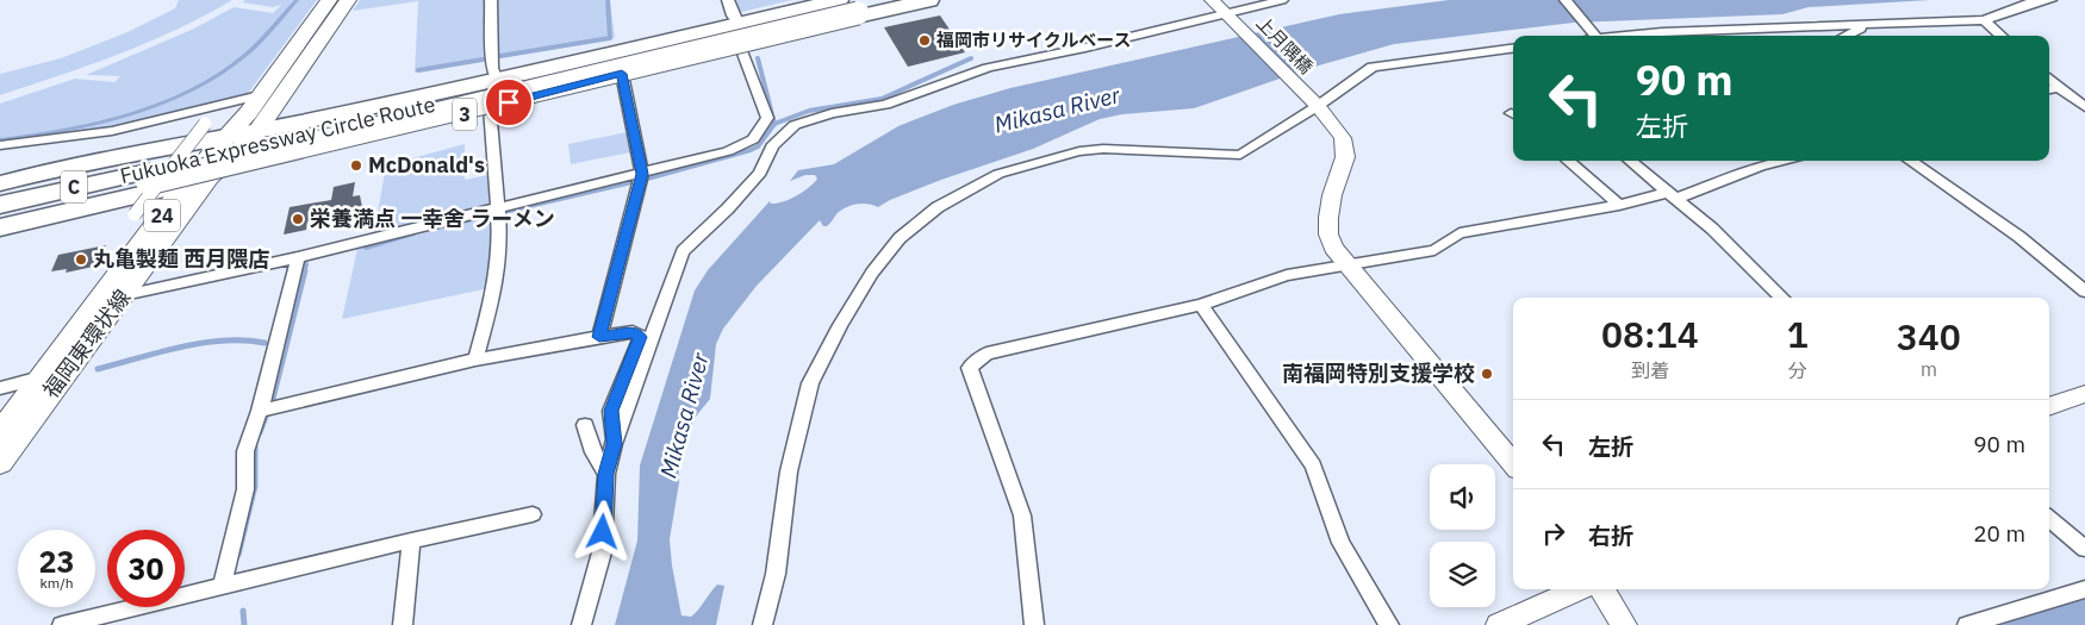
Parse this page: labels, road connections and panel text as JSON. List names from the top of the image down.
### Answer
{
  "streets": {
    "highway": ["3", "Fukuoka Expressway Circle Route", "C"],
    "main road": ["24", "福岡東環状線"],
    "street": ["上月隅橋"]
  },
  "crossings": [
    ["3", "Fukuoka Expressway Circle Route"],
    ["3", "24"],
    ["3", "福岡東環状線"]
  ],
  "water": ["Mikasa River"],
  "places": [
    "福岡市リサイクルベース",
    "McDonald's",
    "栄養満点 一幸舍 ラーメン",
    "丸亀製麺 西月隈店",
    "南福岡特別支援学校"
  ],
  "page": {
    "turn": ["90 m", "左折"],
    "eta": [
      "08:14",
      "到着",
      "1",
      "分",
      "340",
      "m"
    ],
    "list": [
      {
        "name": "左折",
        "value": "90 m"
      },
      {
        "name": "右折",
        "value": "20 m"
      }
    ],
    "speed": "23 km/h",
    "limit": "30"
  }
}
